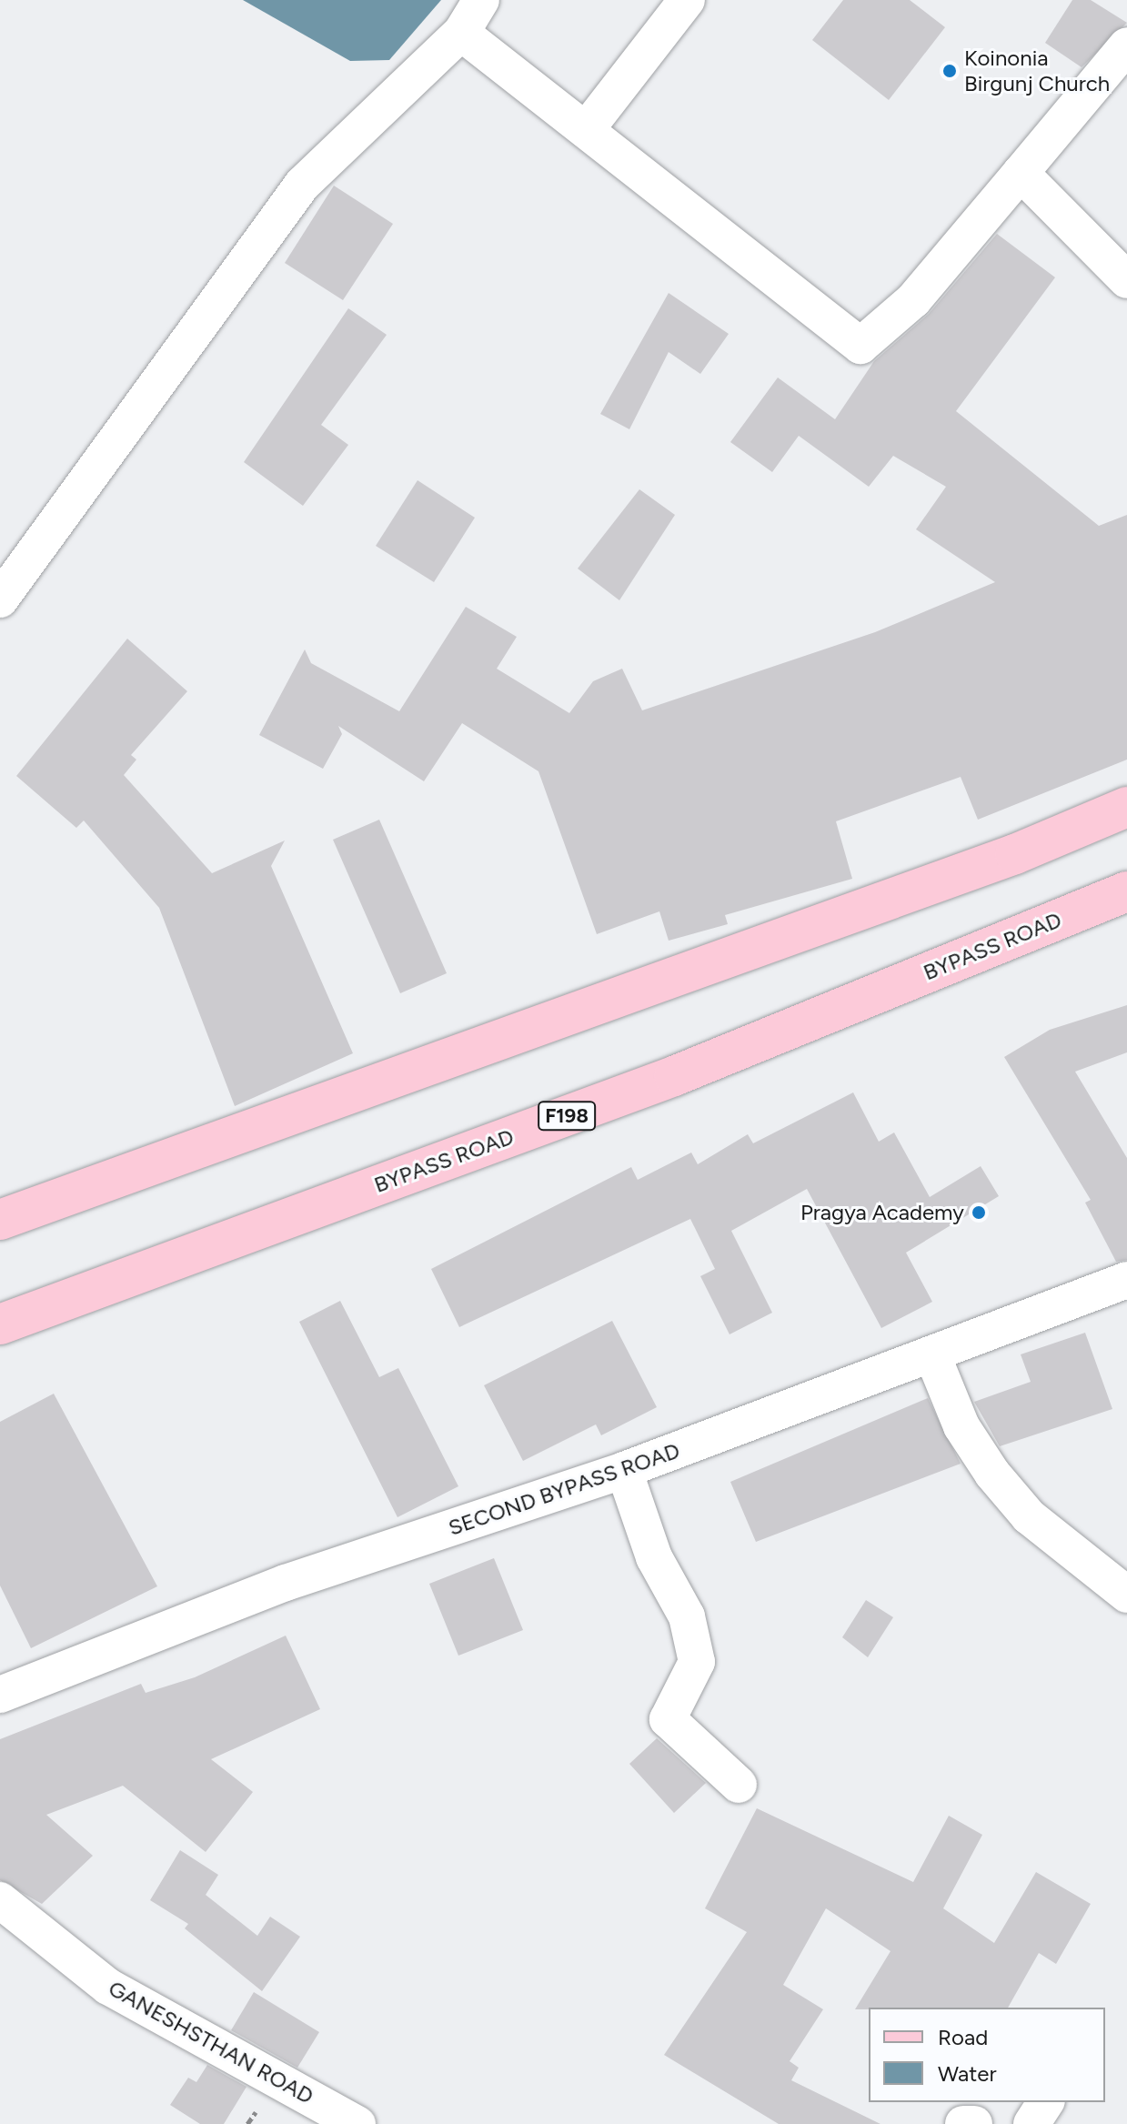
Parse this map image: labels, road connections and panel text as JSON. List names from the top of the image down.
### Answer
{
  "streets": {
    "main road": ["BYPASS ROAD", "F198"],
    "street": ["SECOND BYPASS ROAD", "GANESHSTHAN ROAD"]
  },
  "places": ["Koinonia Birgunj Church", "Pragya Academy"],
  "legend": ["Road", "Water"]
}
